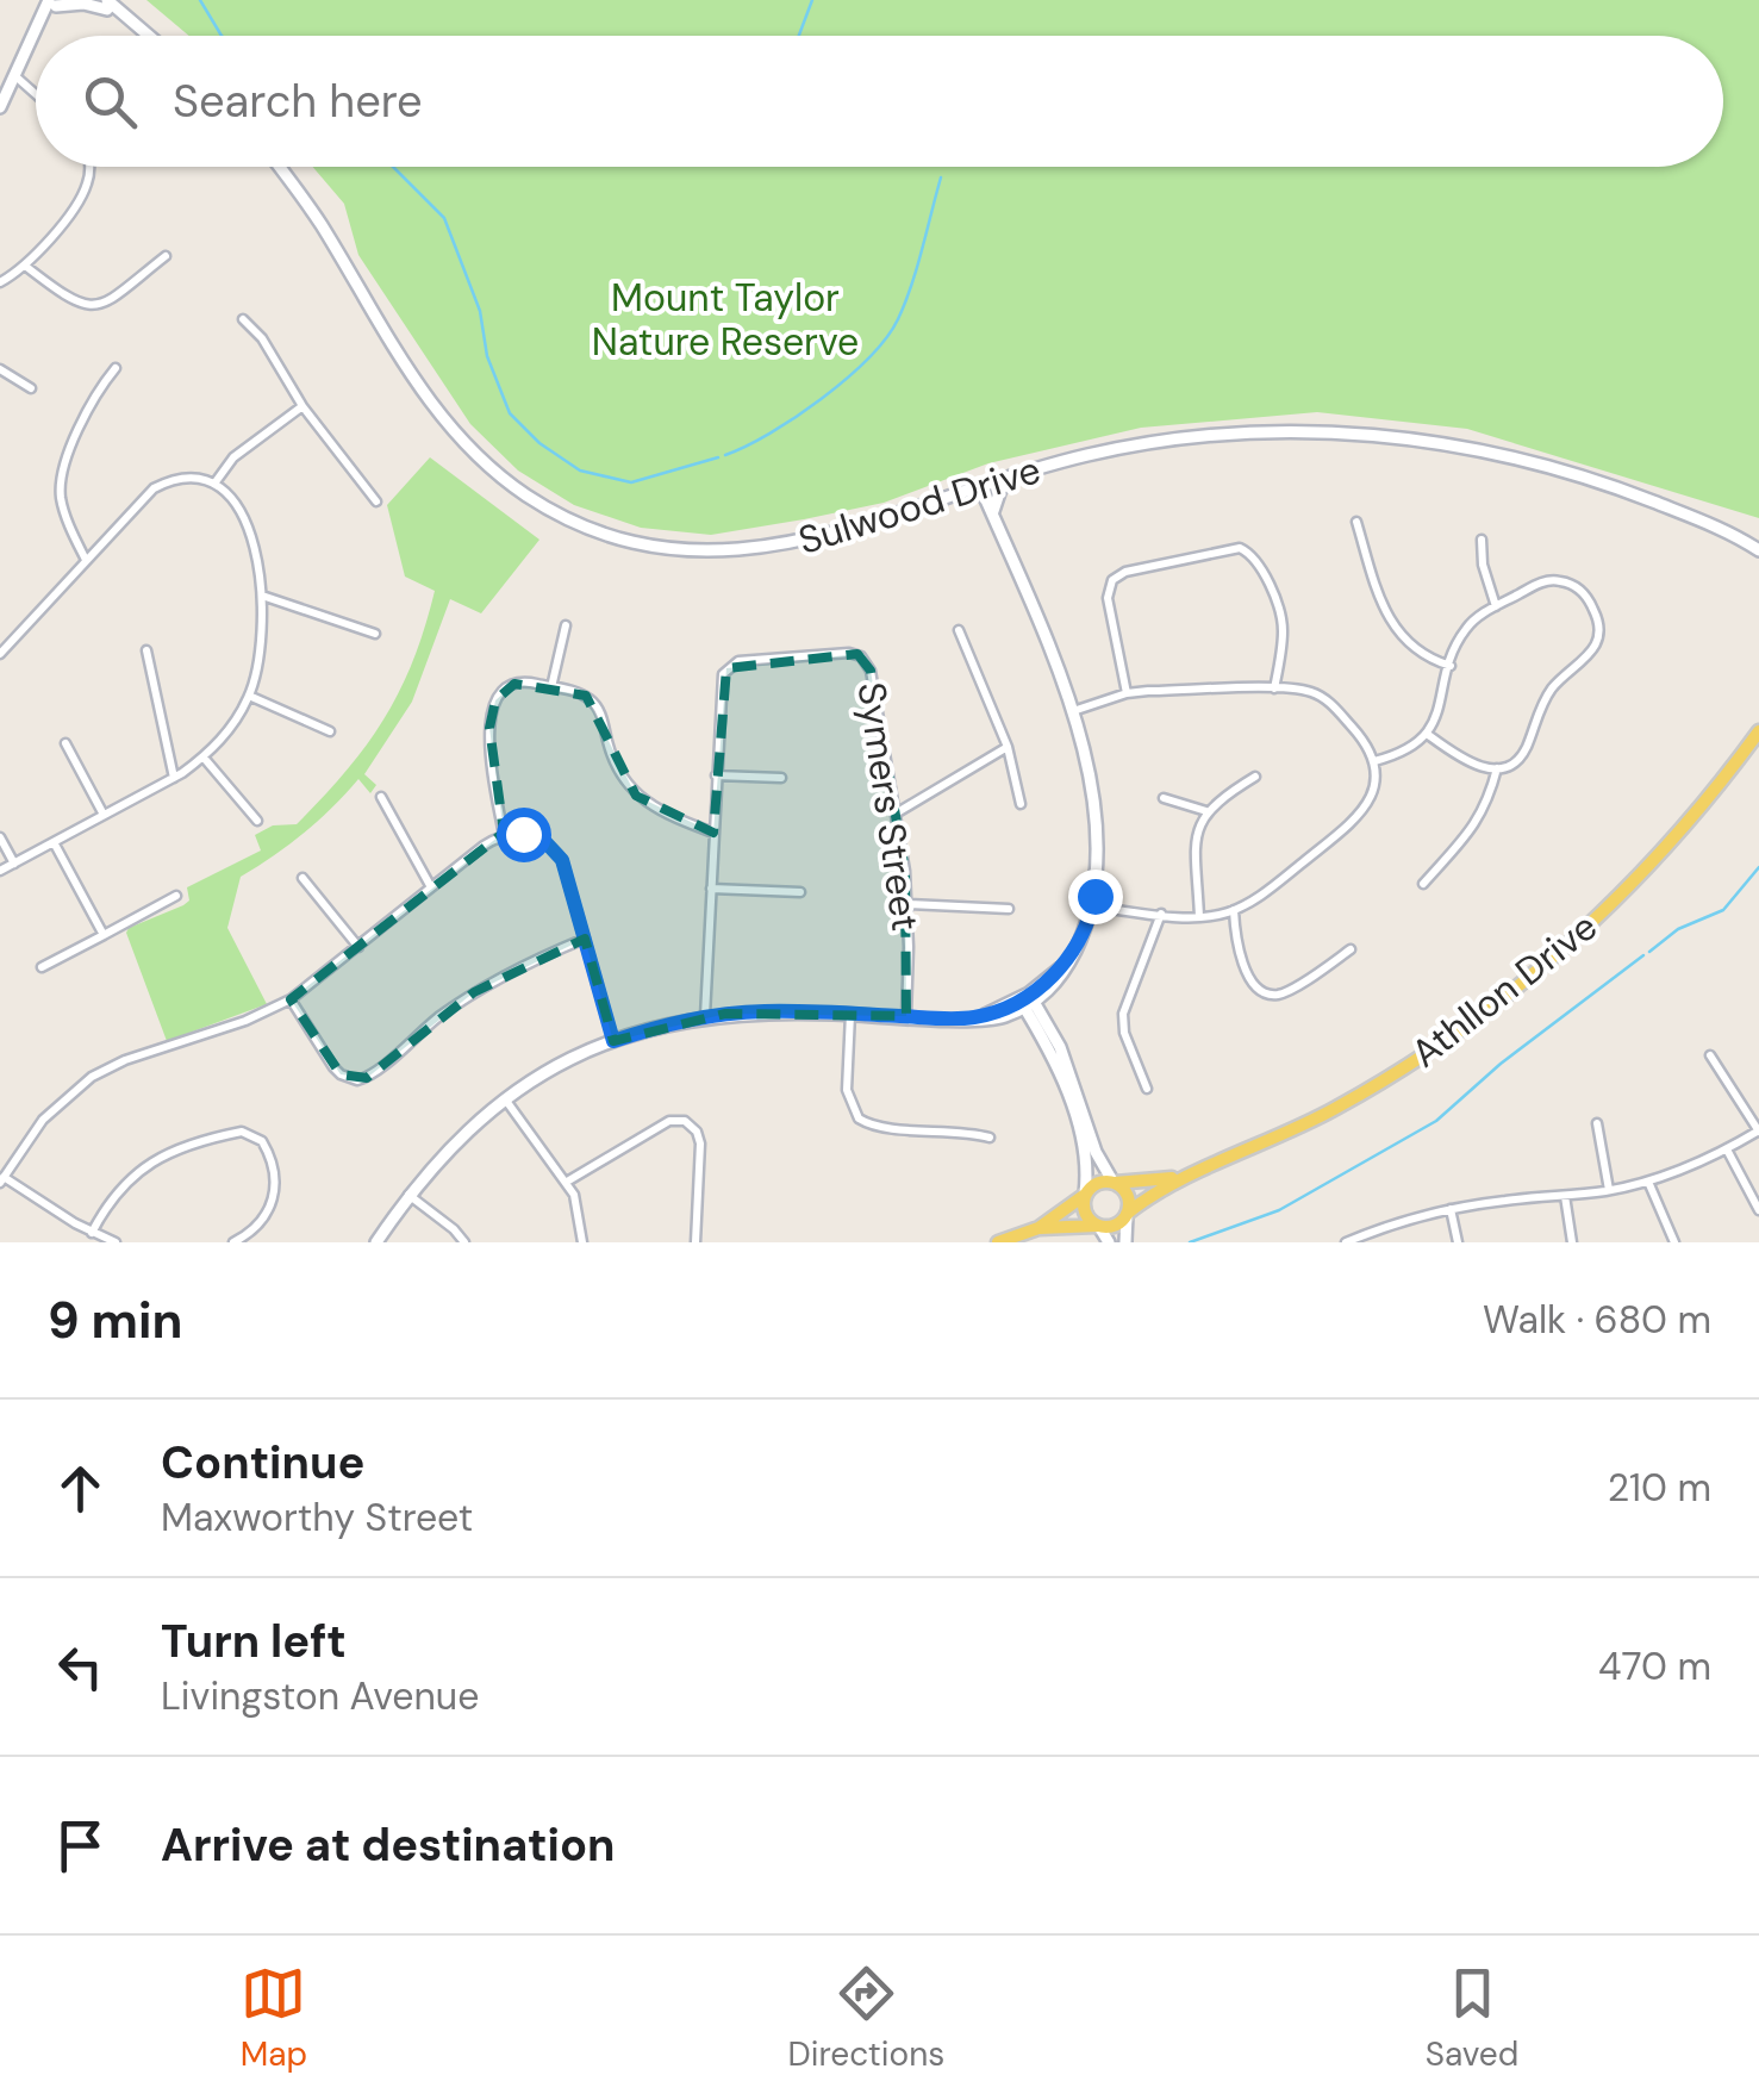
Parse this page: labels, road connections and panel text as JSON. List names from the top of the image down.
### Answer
{
  "streets": {
    "main road": ["Athllon Drive"],
    "street": ["Sulwood Drive", "Symers Street"]
  },
  "parks": ["Mount Taylor Nature Reserve"],
  "page": {
    "search": "Search here",
    "heading": ["9 min", "Walk · 680 m"],
    "list": [
      ["Continue", "Maxworthy Street", "210 m"],
      ["Turn left", "Livingston Avenue", "470 m"],
      "Arrive at destination"
    ],
    "nav": ["Map", "Directions", "Saved"]
  }
}
